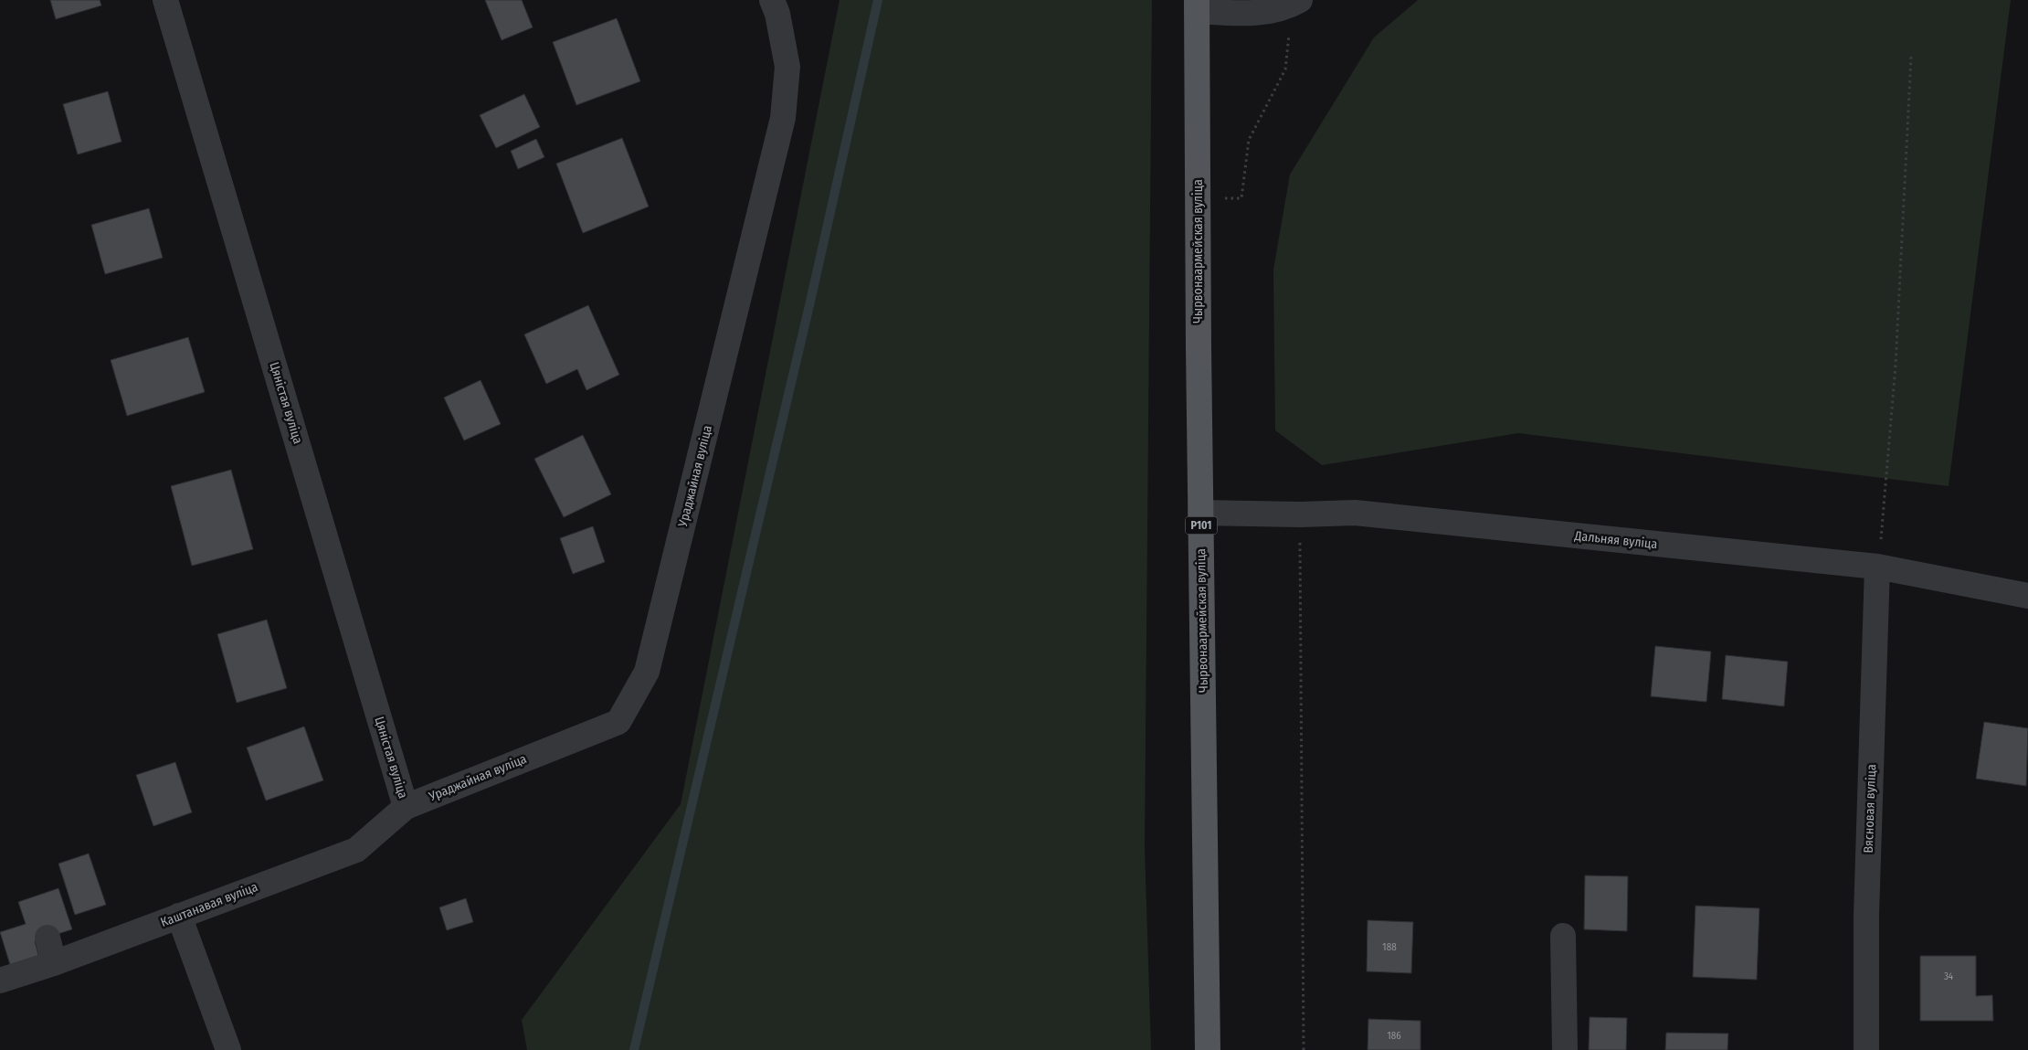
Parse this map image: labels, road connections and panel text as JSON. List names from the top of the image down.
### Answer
{
  "streets": {
    "main road": ["Чырвонаармейская вуліца", "Р101"],
    "street": [
      "Цяністая вуліца",
      "Ураджайная вуліца",
      "Дальняя вуліца",
      "Вясновая вуліца",
      "Каштанавая вуліца"
    ]
  },
  "crossings": [
    ["Чырвонаармейская вуліца", "Дальняя вуліца"],
    ["Цяністая вуліца", "Ураджайная вуліца"],
    ["Цяністая вуліца", "Каштанавая вуліца"],
    ["Ураджайная вуліца", "Каштанавая вуліца"],
    ["Дальняя вуліца", "Вясновая вуліца"]
  ],
  "house_numbers": ["188", "34", "186"]
}
